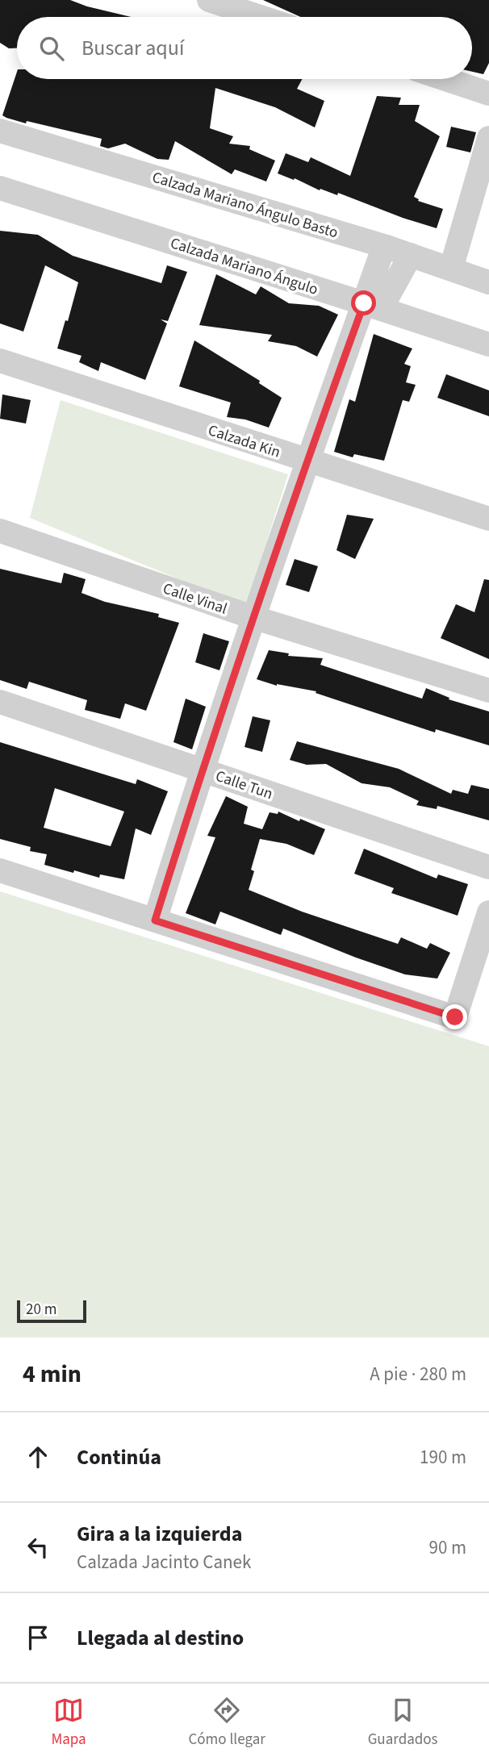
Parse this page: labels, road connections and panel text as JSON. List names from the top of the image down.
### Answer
{
  "streets": {
    "street": [
      "Calzada Mariano Ángulo Basto",
      "Calzada Mariano Ángulo",
      "Calzada Kin",
      "Calle Vinal",
      "Calle Tun"
    ]
  },
  "scale_bar": "20 m",
  "page": {
    "search": "Buscar aquí",
    "scale": "20 m",
    "heading": ["4 min", "A pie · 280 m"],
    "list": [
      ["Continúa", "190 m"],
      ["Gira a la izquierda", "Calzada Jacinto Canek", "90 m"],
      "Llegada al destino"
    ],
    "nav": ["Mapa", "Cómo llegar", "Guardados"]
  }
}
